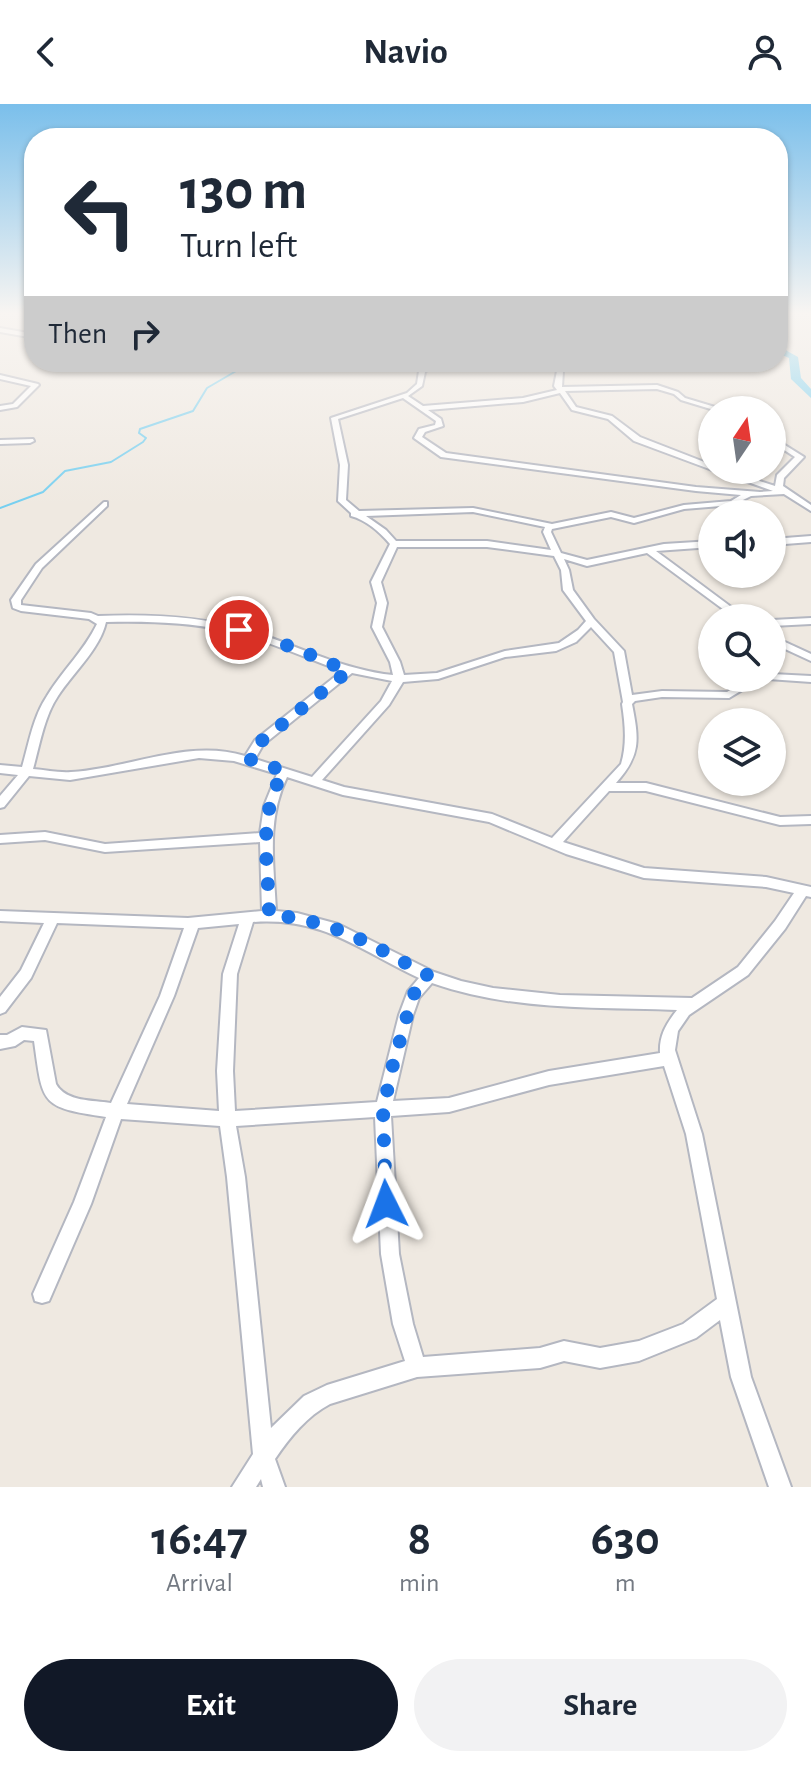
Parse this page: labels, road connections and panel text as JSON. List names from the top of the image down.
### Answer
{
  "north": "top",
  "page": {
    "header": "Navio",
    "turn": ["130 m", "Turn left"],
    "then": "Then",
    "eta": [
      "16:47",
      "Arrival",
      "8",
      "min",
      "630",
      "m"
    ],
    "buttons": ["Exit", "Share"]
  }
}
